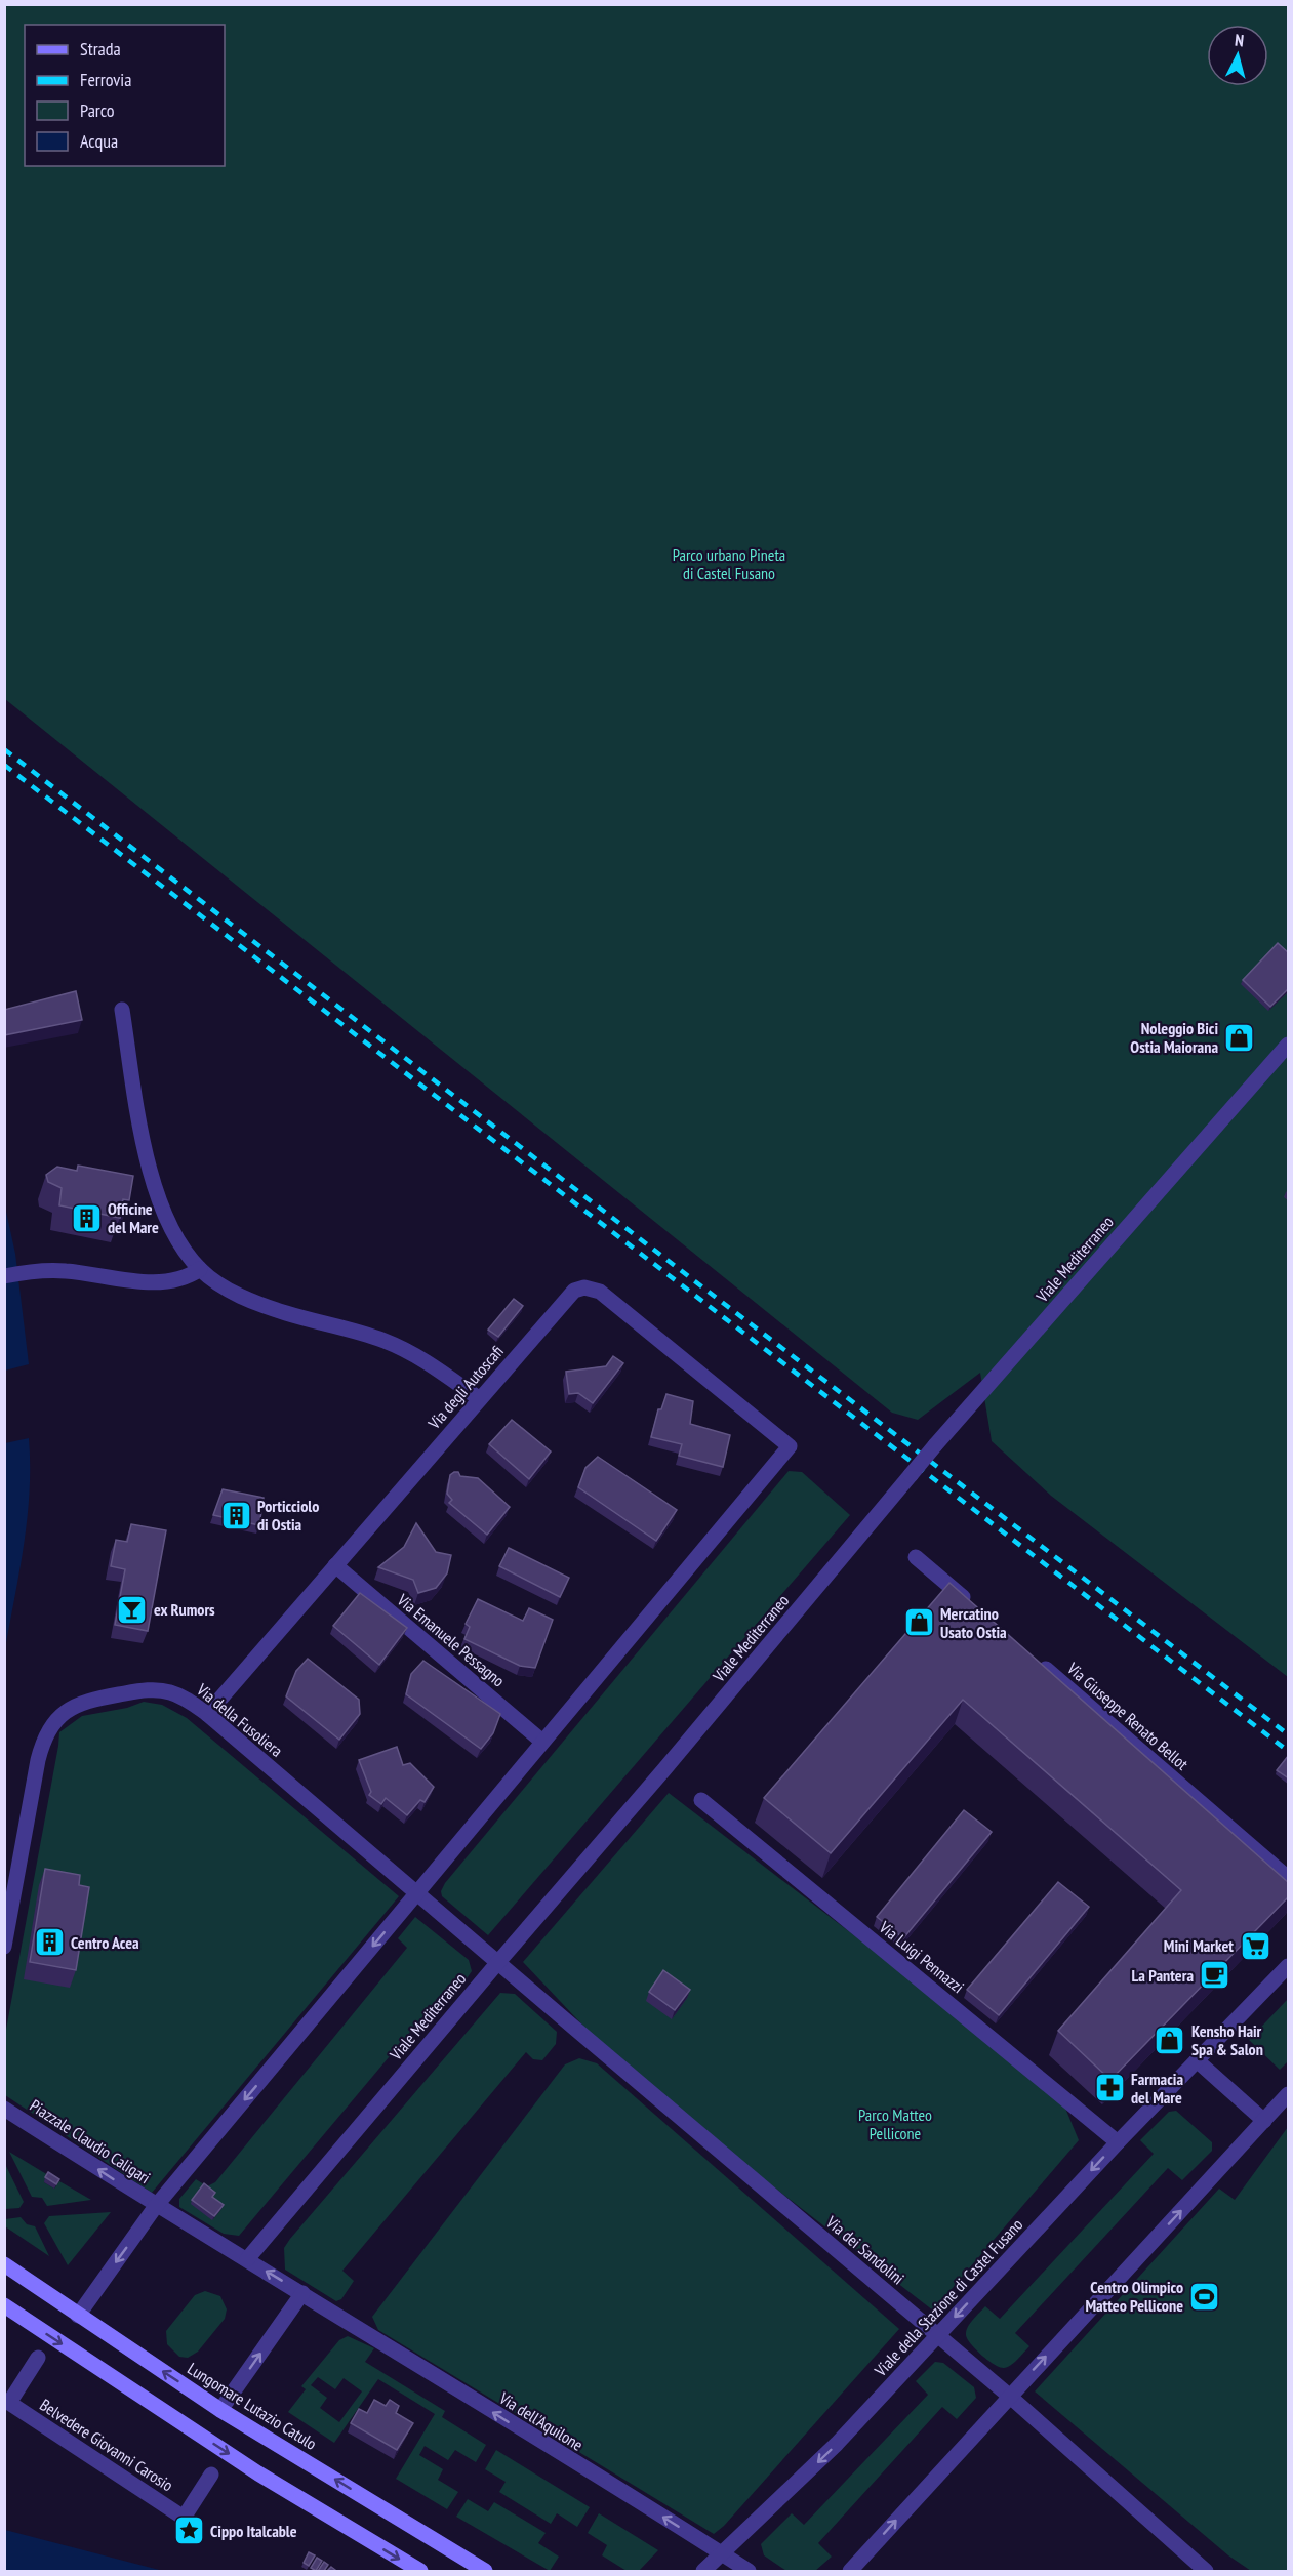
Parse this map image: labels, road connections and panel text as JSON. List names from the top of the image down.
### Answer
{
  "streets": {
    "main road": ["Lungomare Lutazio Catulo"],
    "street": [
      "Viale Mediterraneo",
      "Via degli Autoscafi",
      "Via Emanuele Pessagno",
      "Via Giuseppe Renato Bellot",
      "Via della Fusoliera",
      "Via Luigi Pennazzi",
      "Piazzale Claudio Caligari",
      "Via dei Sandolini",
      "Viale della Stazione di Castel Fusano",
      "Via dell'Aquilone",
      "Belvedere Giovanni Carosio"
    ]
  },
  "crossings": [
    ["Viale Mediterraneo", "Via della Fusoliera"],
    ["Viale Mediterraneo", "Piazzale Claudio Caligari"],
    ["Viale Mediterraneo", "Via dei Sandolini"],
    ["Via degli Autoscafi", "Via Emanuele Pessagno"],
    ["Via degli Autoscafi", "Via della Fusoliera"],
    ["Via della Fusoliera", "Via dei Sandolini"],
    ["Via Luigi Pennazzi", "Viale della Stazione di Castel Fusano"],
    ["Piazzale Claudio Caligari", "Lungomare Lutazio Catulo"],
    ["Piazzale Claudio Caligari", "Via dell'Aquilone"],
    ["Via dei Sandolini", "Viale della Stazione di Castel Fusano"],
    ["Viale della Stazione di Castel Fusano", "Via dell'Aquilone"]
  ],
  "one_way": ["Via dell'Aquilone"],
  "parks": ["Parco urbano Pineta di Castel Fusano", "Parco Matteo Pellicone"],
  "places": {
    "shop": ["Noleggio Bici Ostia Maiorana", "Mercatino Usato Ostia", "Kensho Hair Spa & Salon"],
    "building": ["Officine del Mare", "Porticciolo di Ostia", "Centro Acea"],
    "bar": ["ex Rumors"],
    "supermarket": ["Mini Market"],
    "cafe": ["La Pantera"],
    "pharmacy": ["Farmacia del Mare"],
    "sports": ["Centro Olimpico Matteo Pellicone"],
    "place": ["Cippo Italcable"]
  },
  "legend": [
    "Strada",
    "Ferrovia",
    "Parco",
    "Acqua"
  ],
  "north": "top"
}
